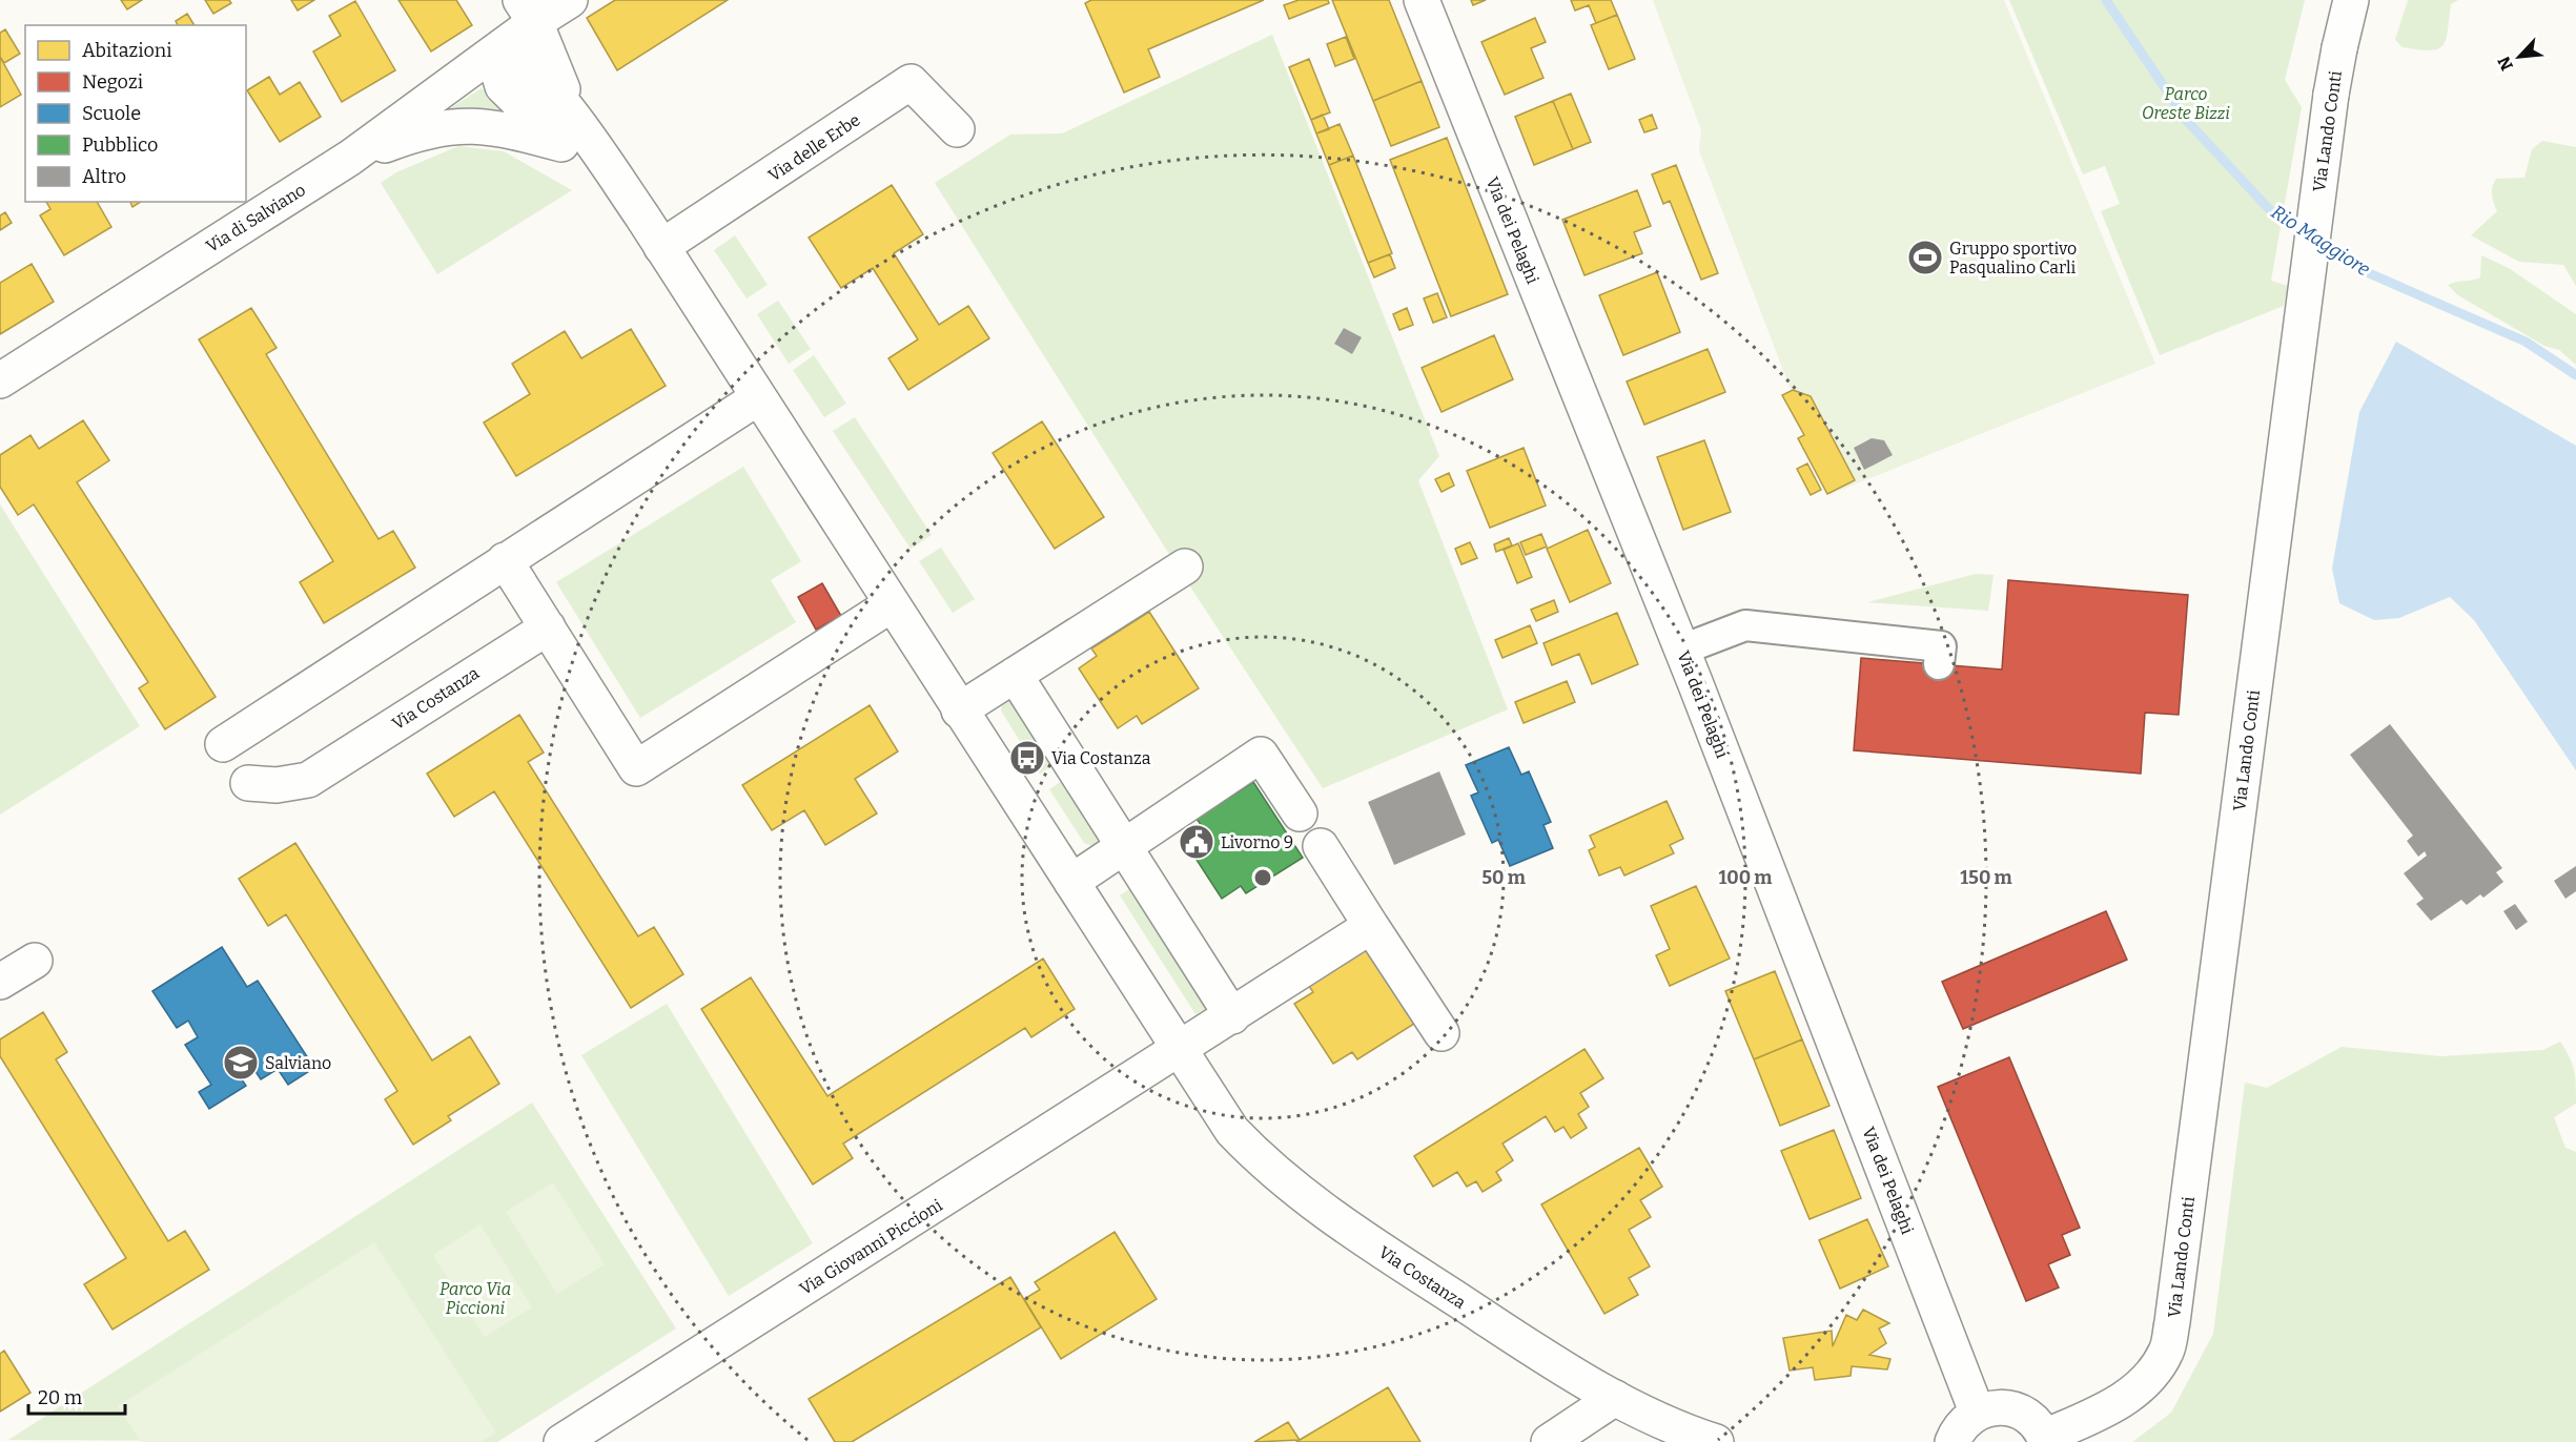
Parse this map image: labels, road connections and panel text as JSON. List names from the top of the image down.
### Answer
{
  "streets": {
    "street": [
      "Via Lando Conti",
      "Via delle Erbe",
      "Via di Salviano",
      "Via dei Pelaghi",
      "Via Costanza",
      "Via Giovanni Piccioni"
    ]
  },
  "crossings": [
    ["Via delle Erbe", "Via Costanza"],
    ["Via di Salviano", "Via Costanza"],
    ["Via Costanza", "Via Giovanni Piccioni"]
  ],
  "water": ["Rio Maggiore"],
  "parks": ["Parco Oreste Bizzi", "Parco Via Piccioni"],
  "places": {
    "sports": ["Gruppo sportivo Pasqualino Carli"],
    "bus stop": ["Via Costanza"],
    "public building": ["Livorno 9"],
    "school or university": ["Salviano"]
  },
  "legend": [
    "Abitazioni",
    "Negozi",
    "Scuole",
    "Pubblico",
    "Altro"
  ],
  "scale_bar": "20 m",
  "north": "bottom left",
  "rings": ["50 m", "100 m", "150 m"]
}
